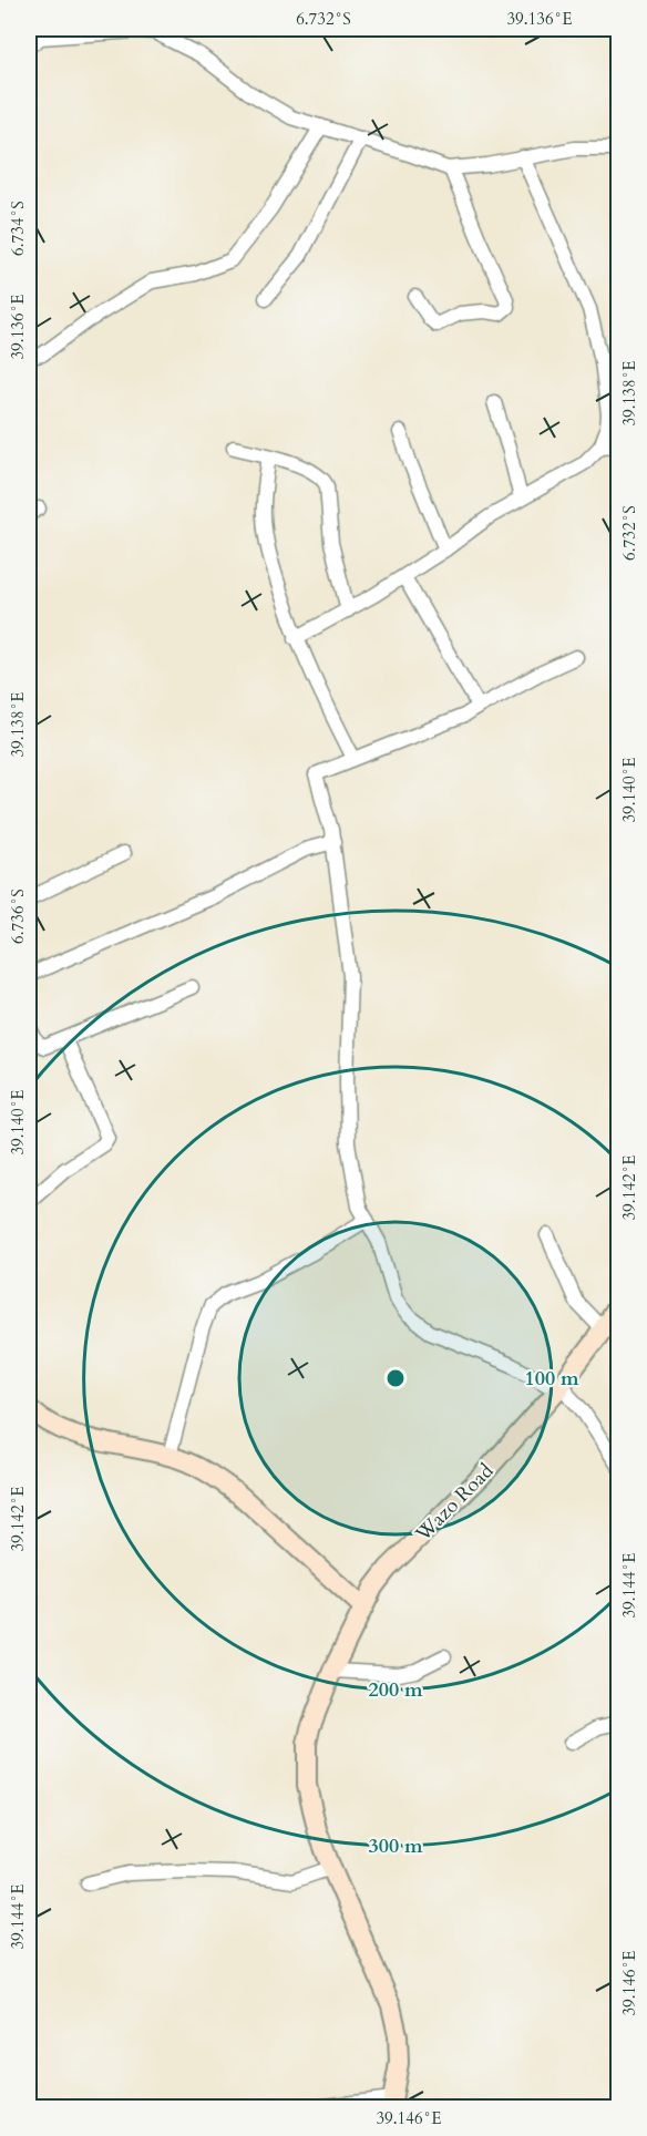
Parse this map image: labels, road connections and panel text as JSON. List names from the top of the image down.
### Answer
{
  "streets": {
    "main road": ["Wazo Road"]
  },
  "coordinates": [
    "6.732°S",
    "39.136°E",
    "6.734°S",
    "39.138°E",
    "39.140°E",
    "6.736°S",
    "39.142°E",
    "39.144°E",
    "39.146°E"
  ],
  "rings": ["100 m", "200 m", "300 m"]
}
